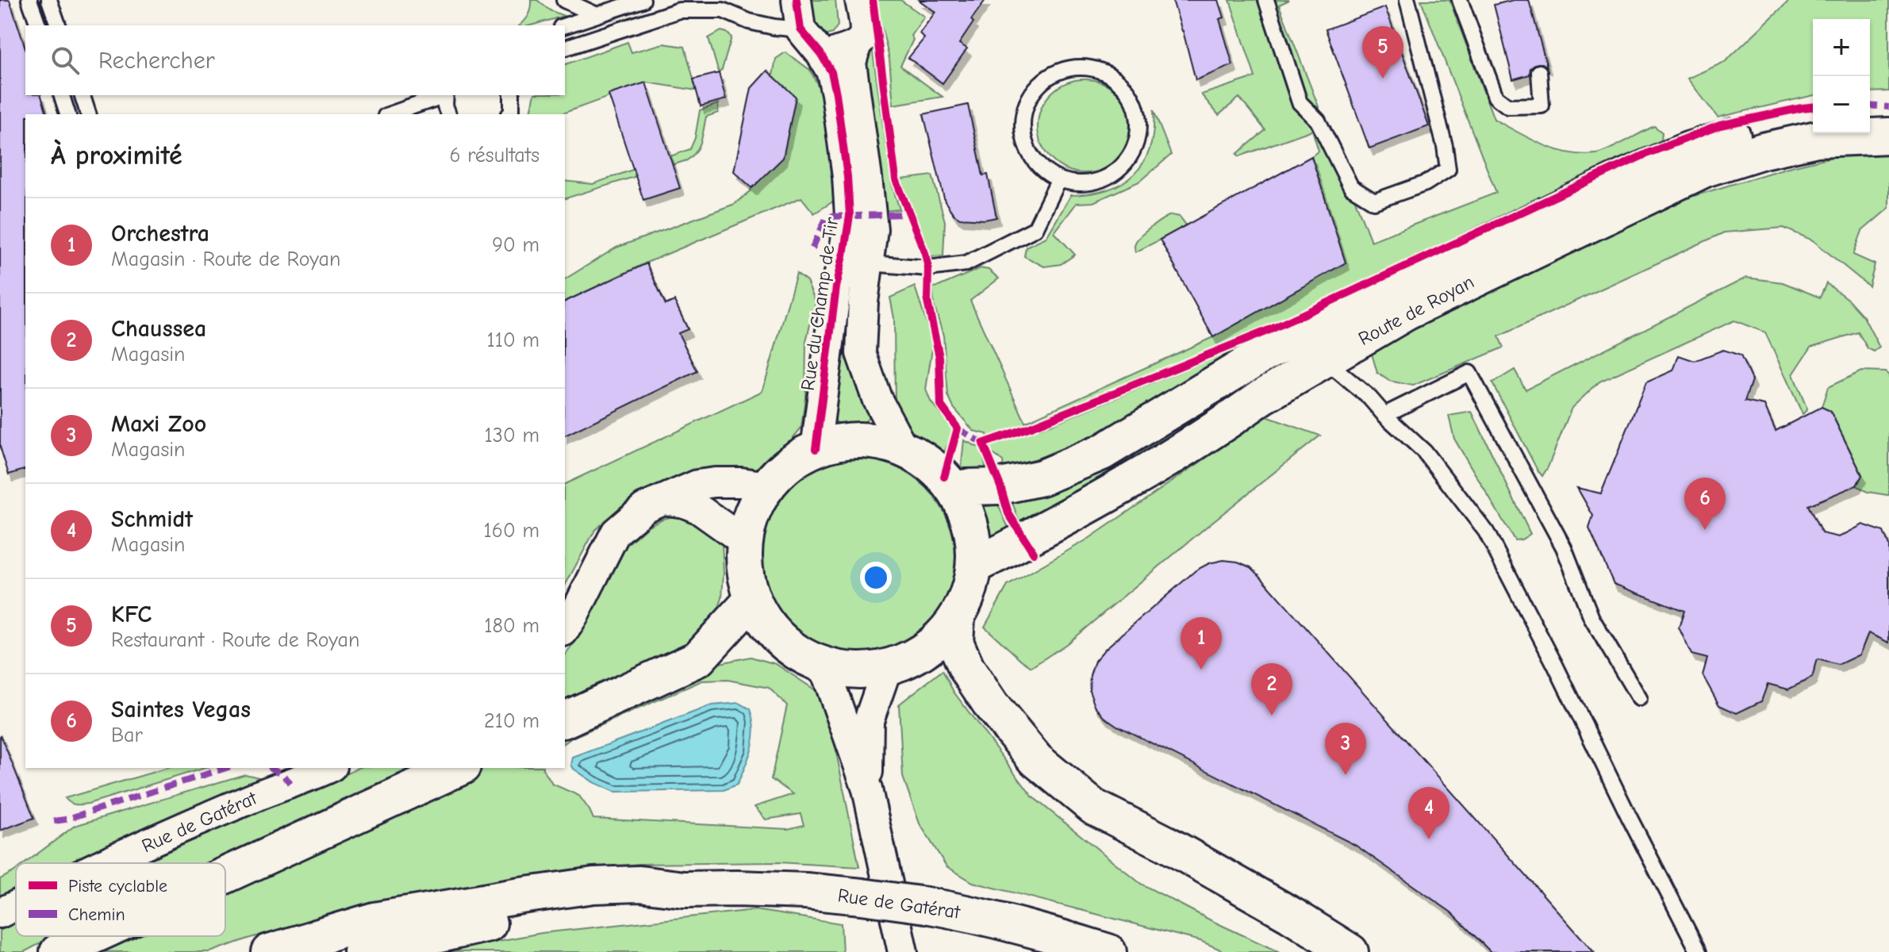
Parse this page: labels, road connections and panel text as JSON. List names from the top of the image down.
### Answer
{
  "streets": {
    "main road": ["Route de Royan", "Rue de Gatérat"],
    "street": ["Rue du Champ de Tir"]
  },
  "legend": ["Piste cyclable", "Chemin"],
  "page": {
    "map_buttons": ["+", "−"],
    "search": "Rechercher",
    "pins": [
      "5",
      "6",
      "1",
      "2",
      "3",
      "4"
    ],
    "heading": ["À proximité", "6 résultats"],
    "list": [
      {
        "mark": "1",
        "name": "Orchestra",
        "note": "Magasin · Route de Royan",
        "value": "90 m"
      },
      {
        "mark": "2",
        "name": "Chaussea",
        "note": "Magasin",
        "value": "110 m"
      },
      {
        "mark": "3",
        "name": "Maxi Zoo",
        "note": "Magasin",
        "value": "130 m"
      },
      {
        "mark": "4",
        "name": "Schmidt",
        "note": "Magasin",
        "value": "160 m"
      },
      {
        "mark": "5",
        "name": "KFC",
        "note": "Restaurant · Route de Royan",
        "value": "180 m"
      },
      {
        "mark": "6",
        "name": "Saintes Vegas",
        "note": "Bar",
        "value": "210 m"
      }
    ]
  }
}
